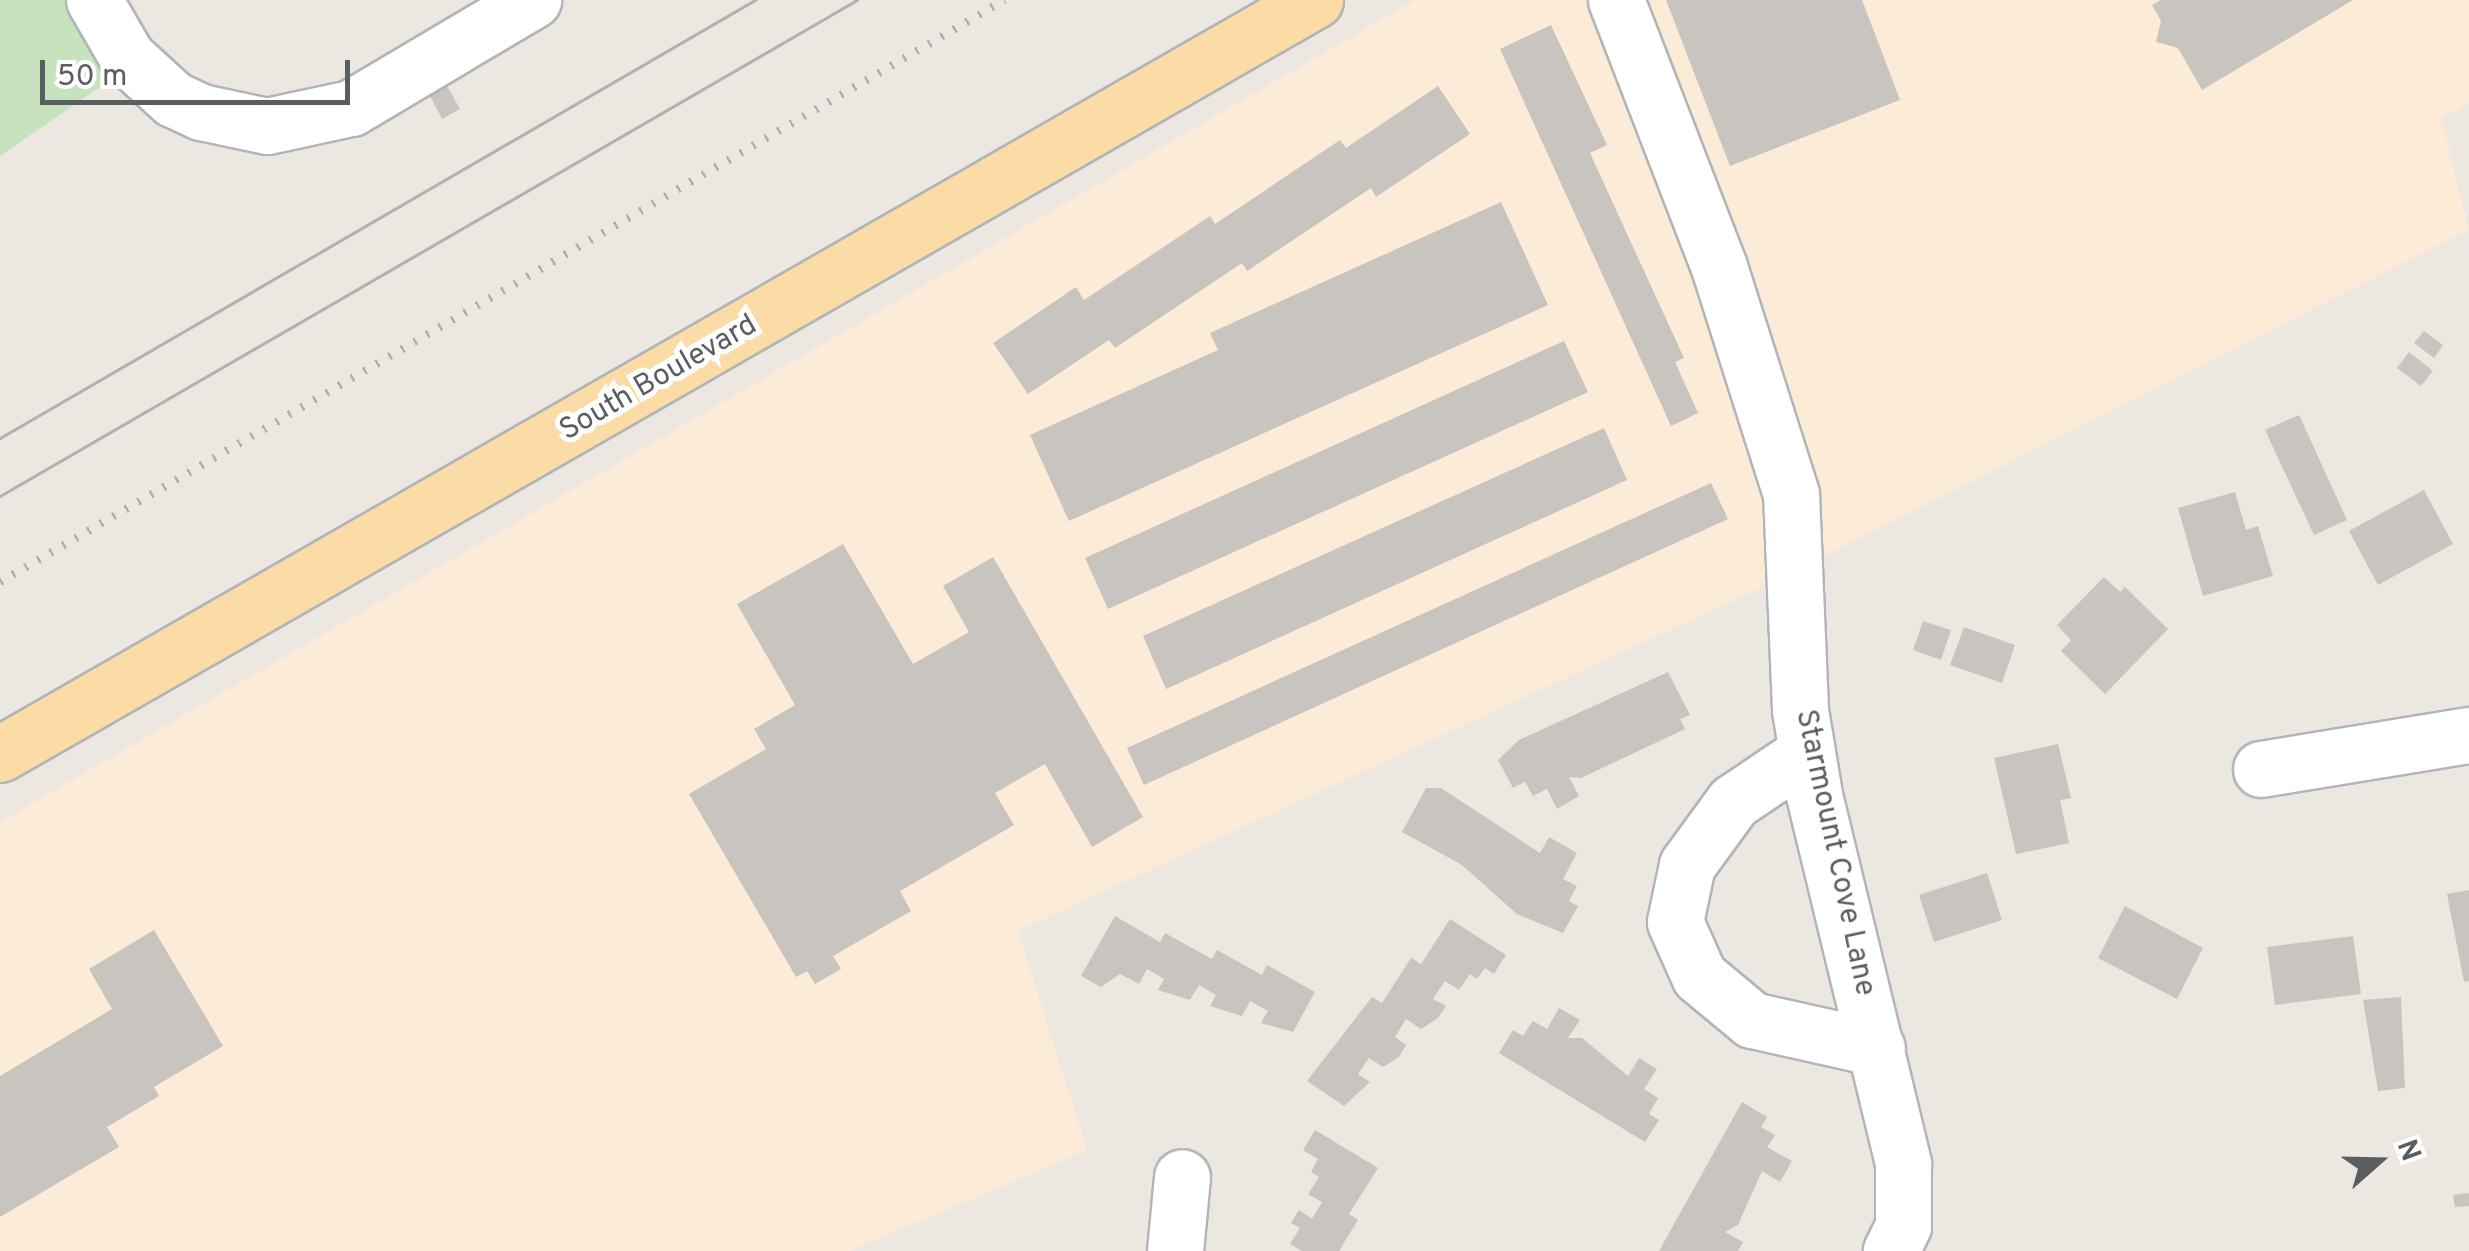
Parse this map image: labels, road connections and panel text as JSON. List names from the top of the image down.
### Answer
{
  "streets": {
    "main road": ["South Boulevard"],
    "street": ["Starmount Cove Lane"]
  },
  "scale_bar": "50 m",
  "north": "right"
}
